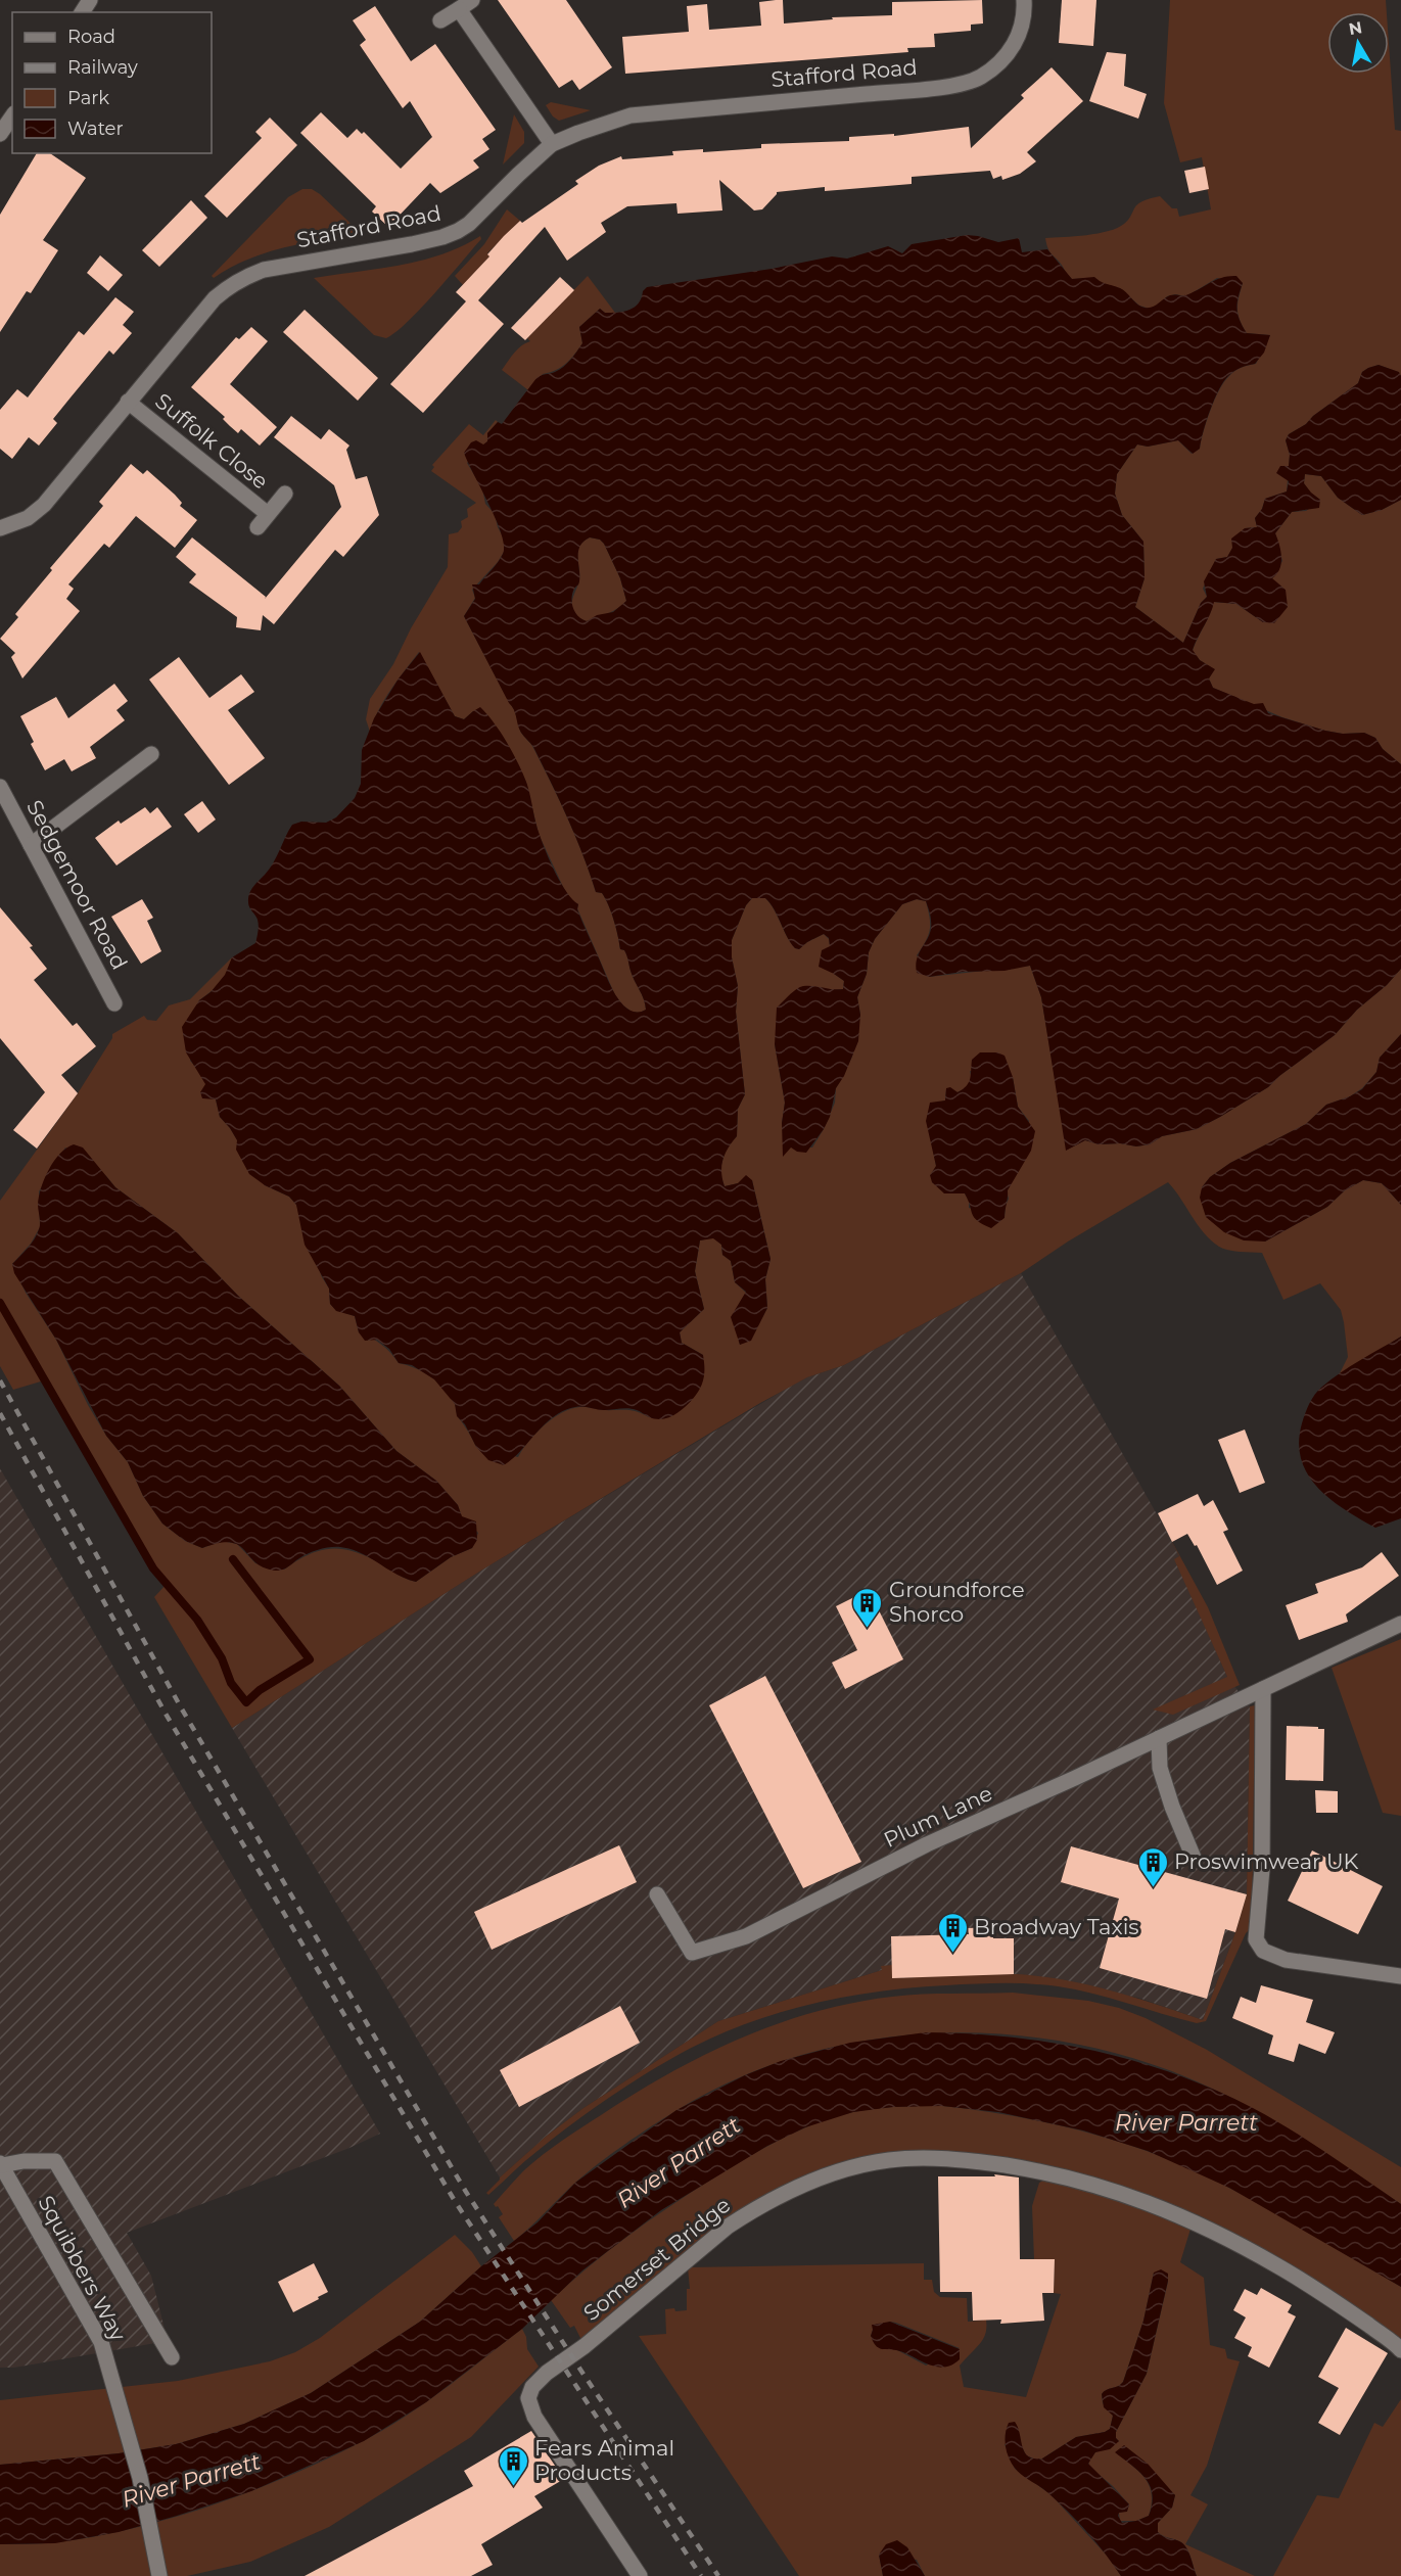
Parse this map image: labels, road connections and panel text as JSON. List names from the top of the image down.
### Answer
{
  "streets": {
    "street": [
      "Stafford Road",
      "Suffolk Close",
      "Sedgemoor Road",
      "Plum Lane",
      "Somerset Bridge",
      "Squibbers Way"
    ]
  },
  "crossings": [
    ["Stafford Road", "Suffolk Close"]
  ],
  "water": ["River Parrett"],
  "places": {
    "building": [
      "Groundforce Shorco",
      "Proswimwear UK",
      "Broadway Taxis",
      "Fears Animal Products"
    ]
  },
  "legend": [
    "Road",
    "Railway",
    "Park",
    "Water"
  ],
  "north": "top"
}
